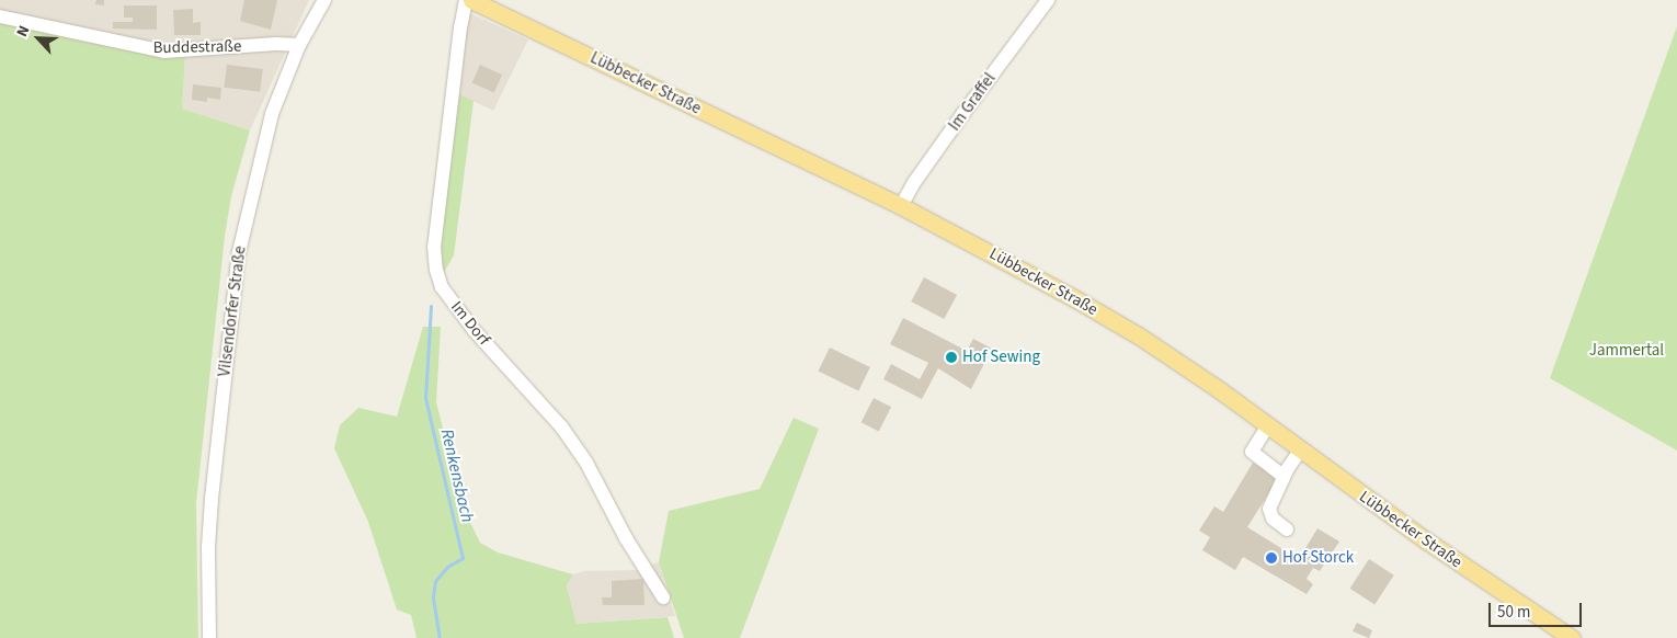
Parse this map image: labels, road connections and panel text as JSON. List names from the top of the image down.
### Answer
{
  "streets": {
    "main road": ["Lübbecker Straße"],
    "street": [
      "Buddestraße",
      "Im Graffel",
      "Vilsendorfer Straße",
      "Im Dorf"
    ]
  },
  "crossings": [
    ["Buddestraße", "Vilsendorfer Straße"],
    ["Lübbecker Straße", "Im Graffel"]
  ],
  "water": ["Renkensbach"],
  "parks": ["Jammertal"],
  "places": ["Hof Sewing", "Hof Storck"],
  "scale_bar": "50 m",
  "north": "top left"
}
